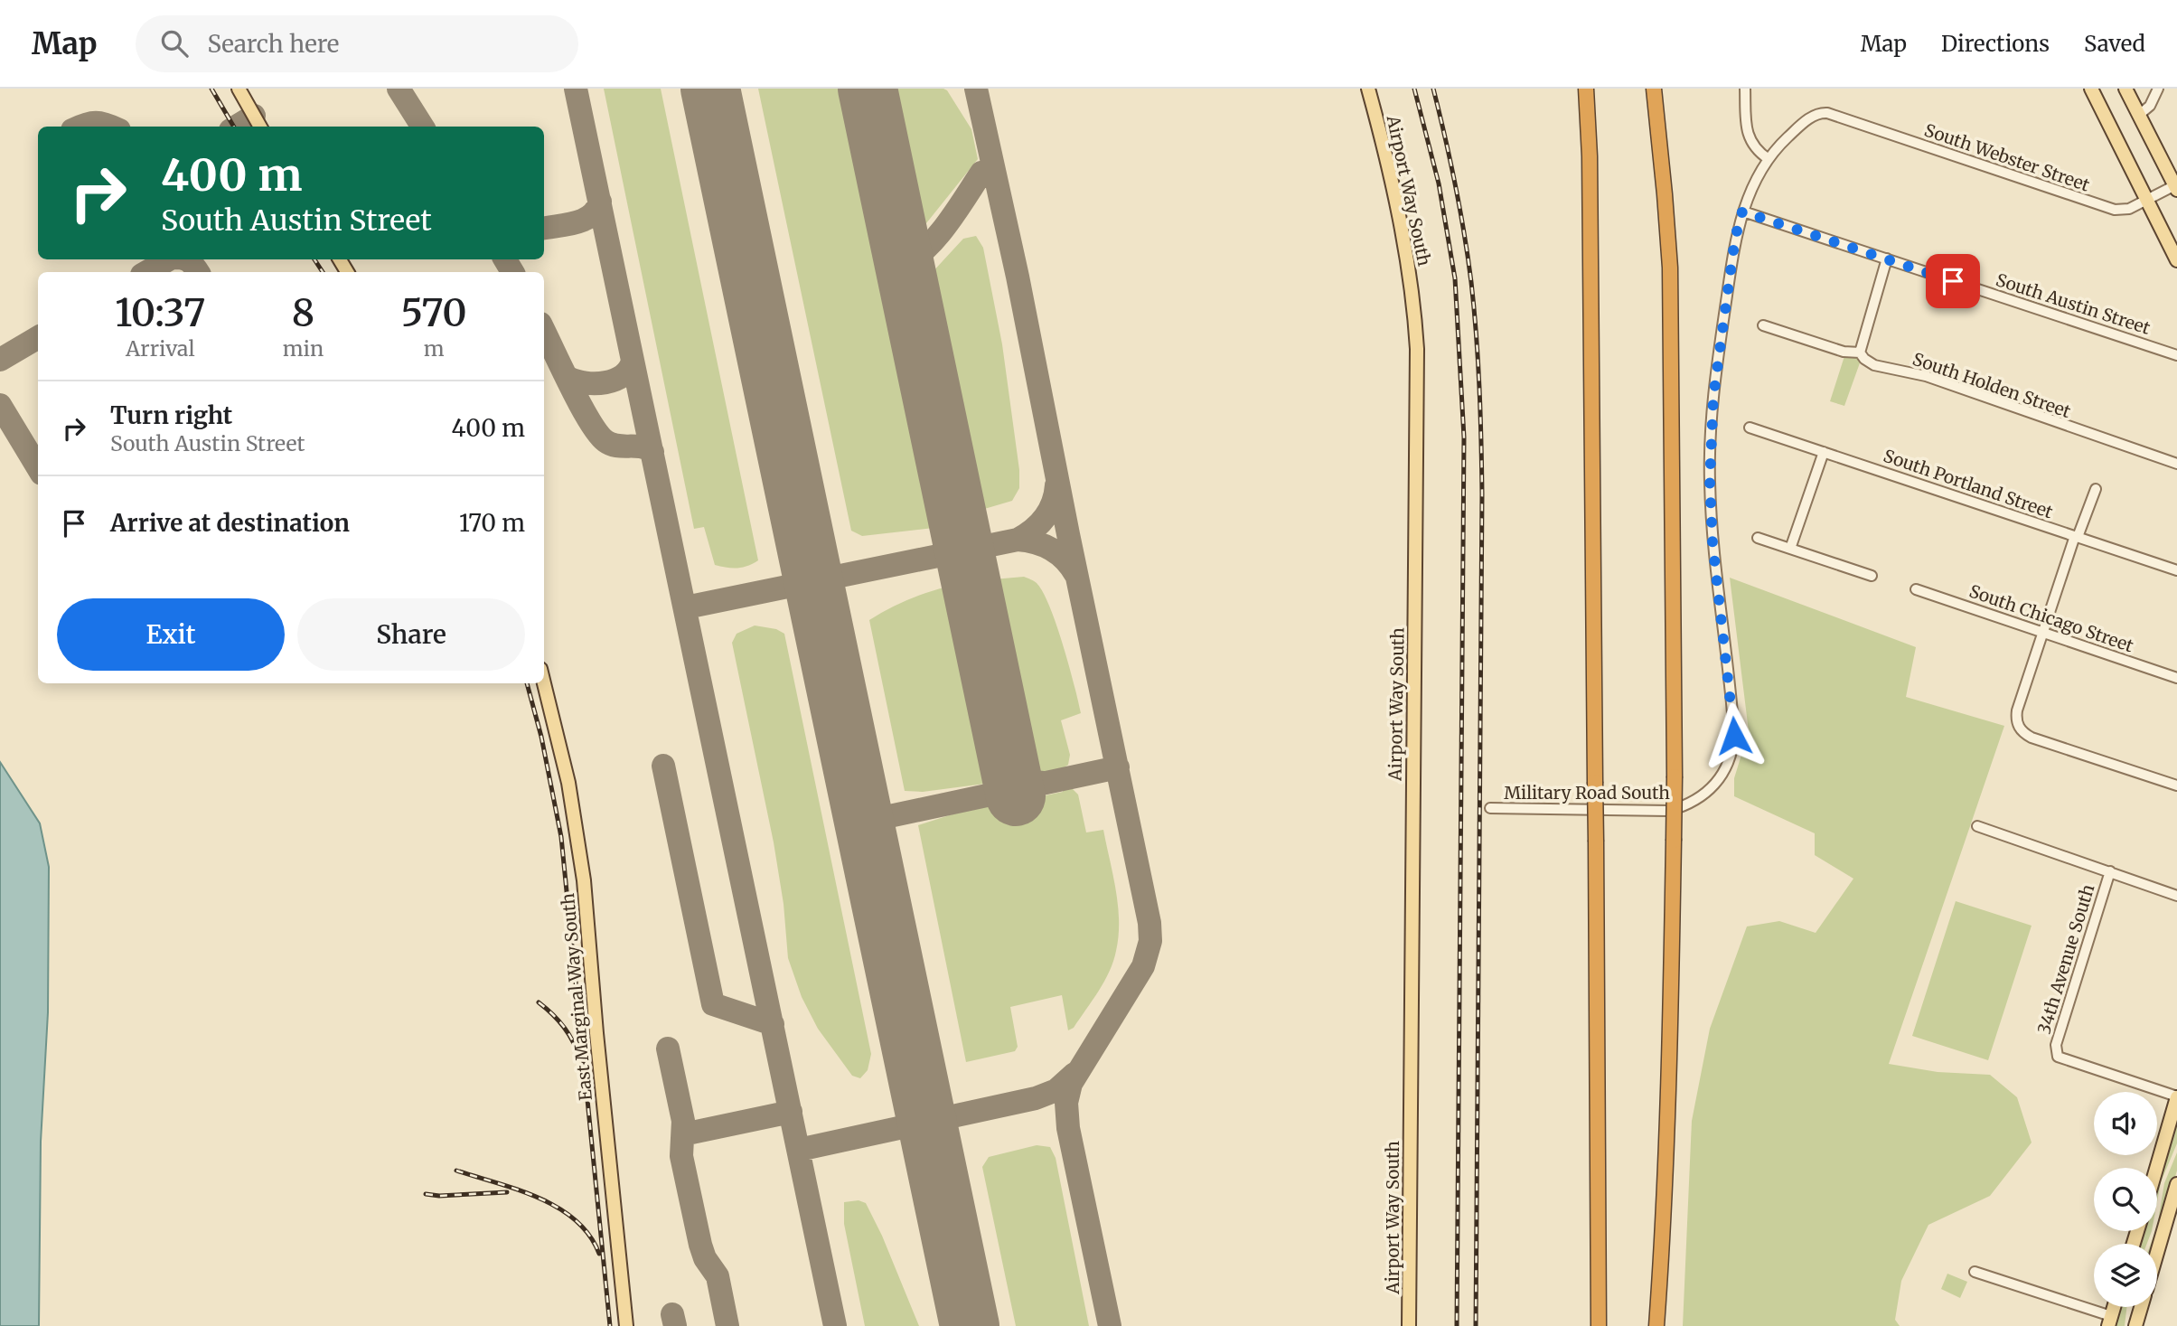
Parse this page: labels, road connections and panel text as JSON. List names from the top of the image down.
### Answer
{
  "streets": {
    "main road": ["Airport Way South", "East Marginal Way South"],
    "street": [
      "South Webster Street",
      "South Austin Street",
      "South Holden Street",
      "South Portland Street",
      "South Chicago Street",
      "Military Road South",
      "34th Avenue South"
    ]
  },
  "crossings": [
    ["South Webster Street", "Military Road South"],
    ["South Austin Street", "Military Road South"]
  ],
  "page": {
    "header": "Map",
    "search": "Search here",
    "nav": ["Map", "Directions", "Saved"],
    "turn": ["400 m", "South Austin Street"],
    "eta": [
      "10:37",
      "Arrival",
      "8",
      "min",
      "570",
      "m"
    ],
    "list": [
      {
        "name": "Turn right",
        "note": "South Austin Street",
        "value": "400 m"
      },
      {
        "name": "Arrive at destination",
        "value": "170 m"
      }
    ],
    "buttons": ["Exit", "Share"]
  }
}
